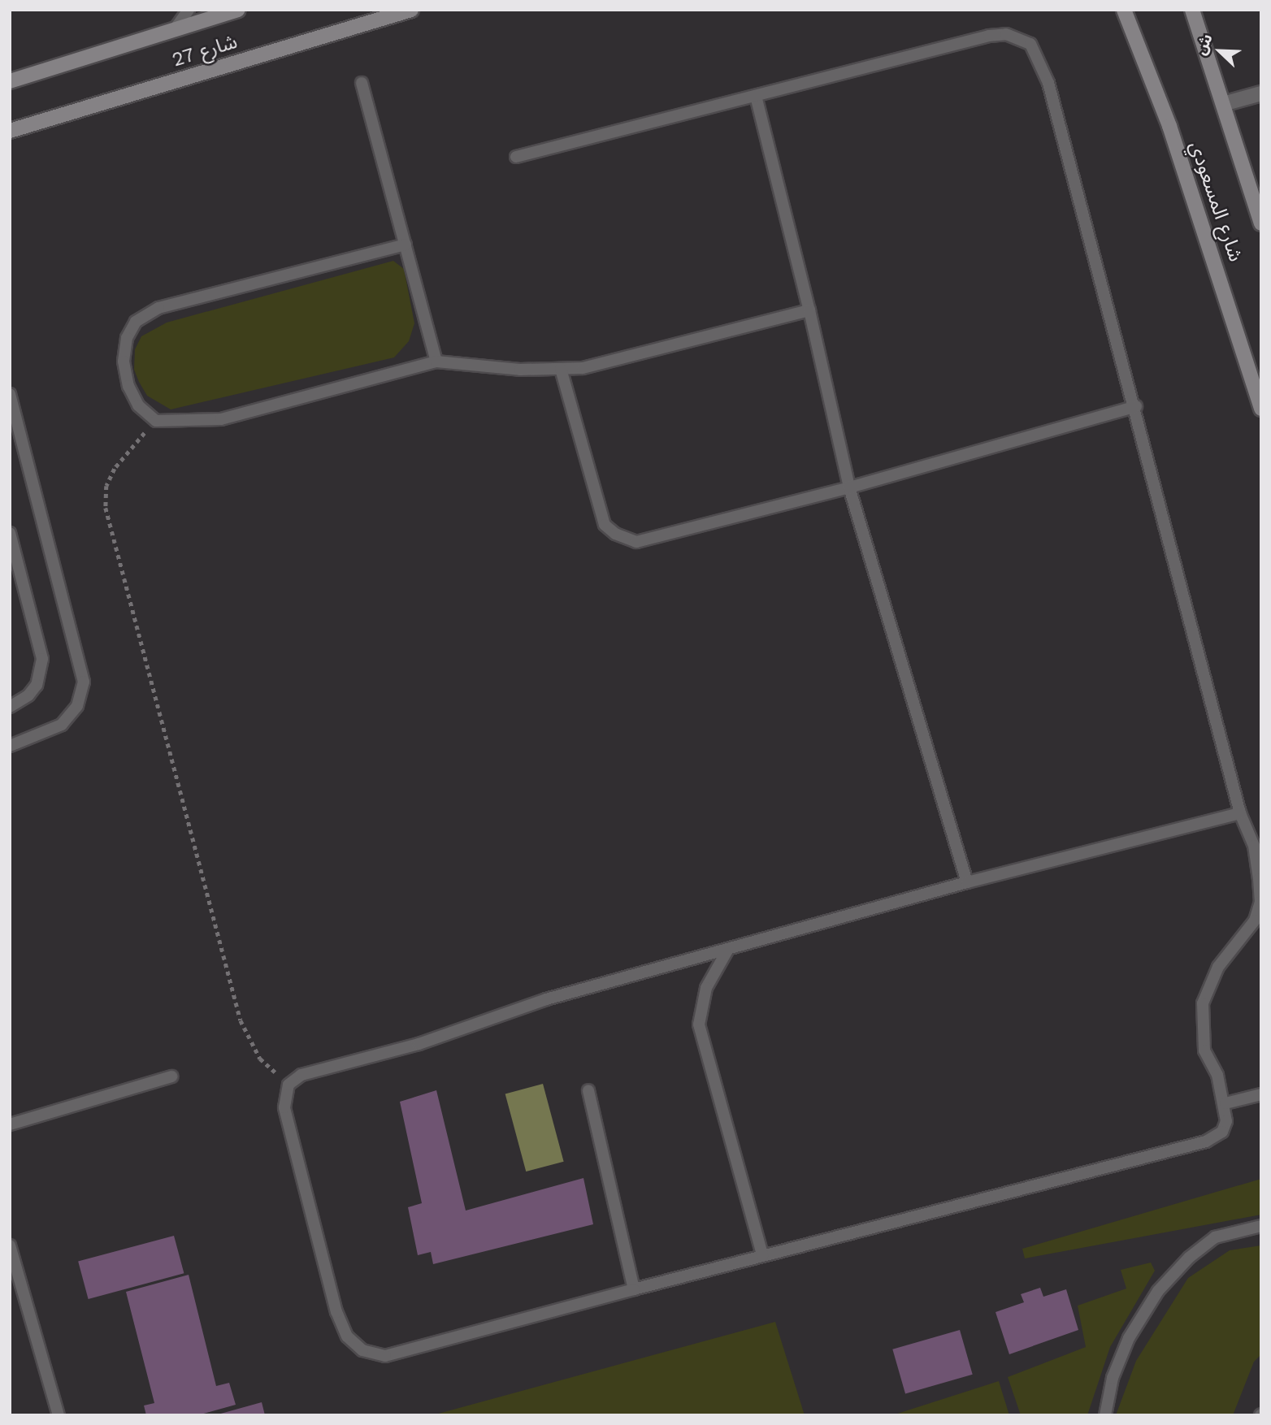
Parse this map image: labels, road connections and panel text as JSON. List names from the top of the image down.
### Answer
{
  "streets": {
    "main road": ["شارع 27", "شارع المسعودي"]
  },
  "north": "top left"
}
